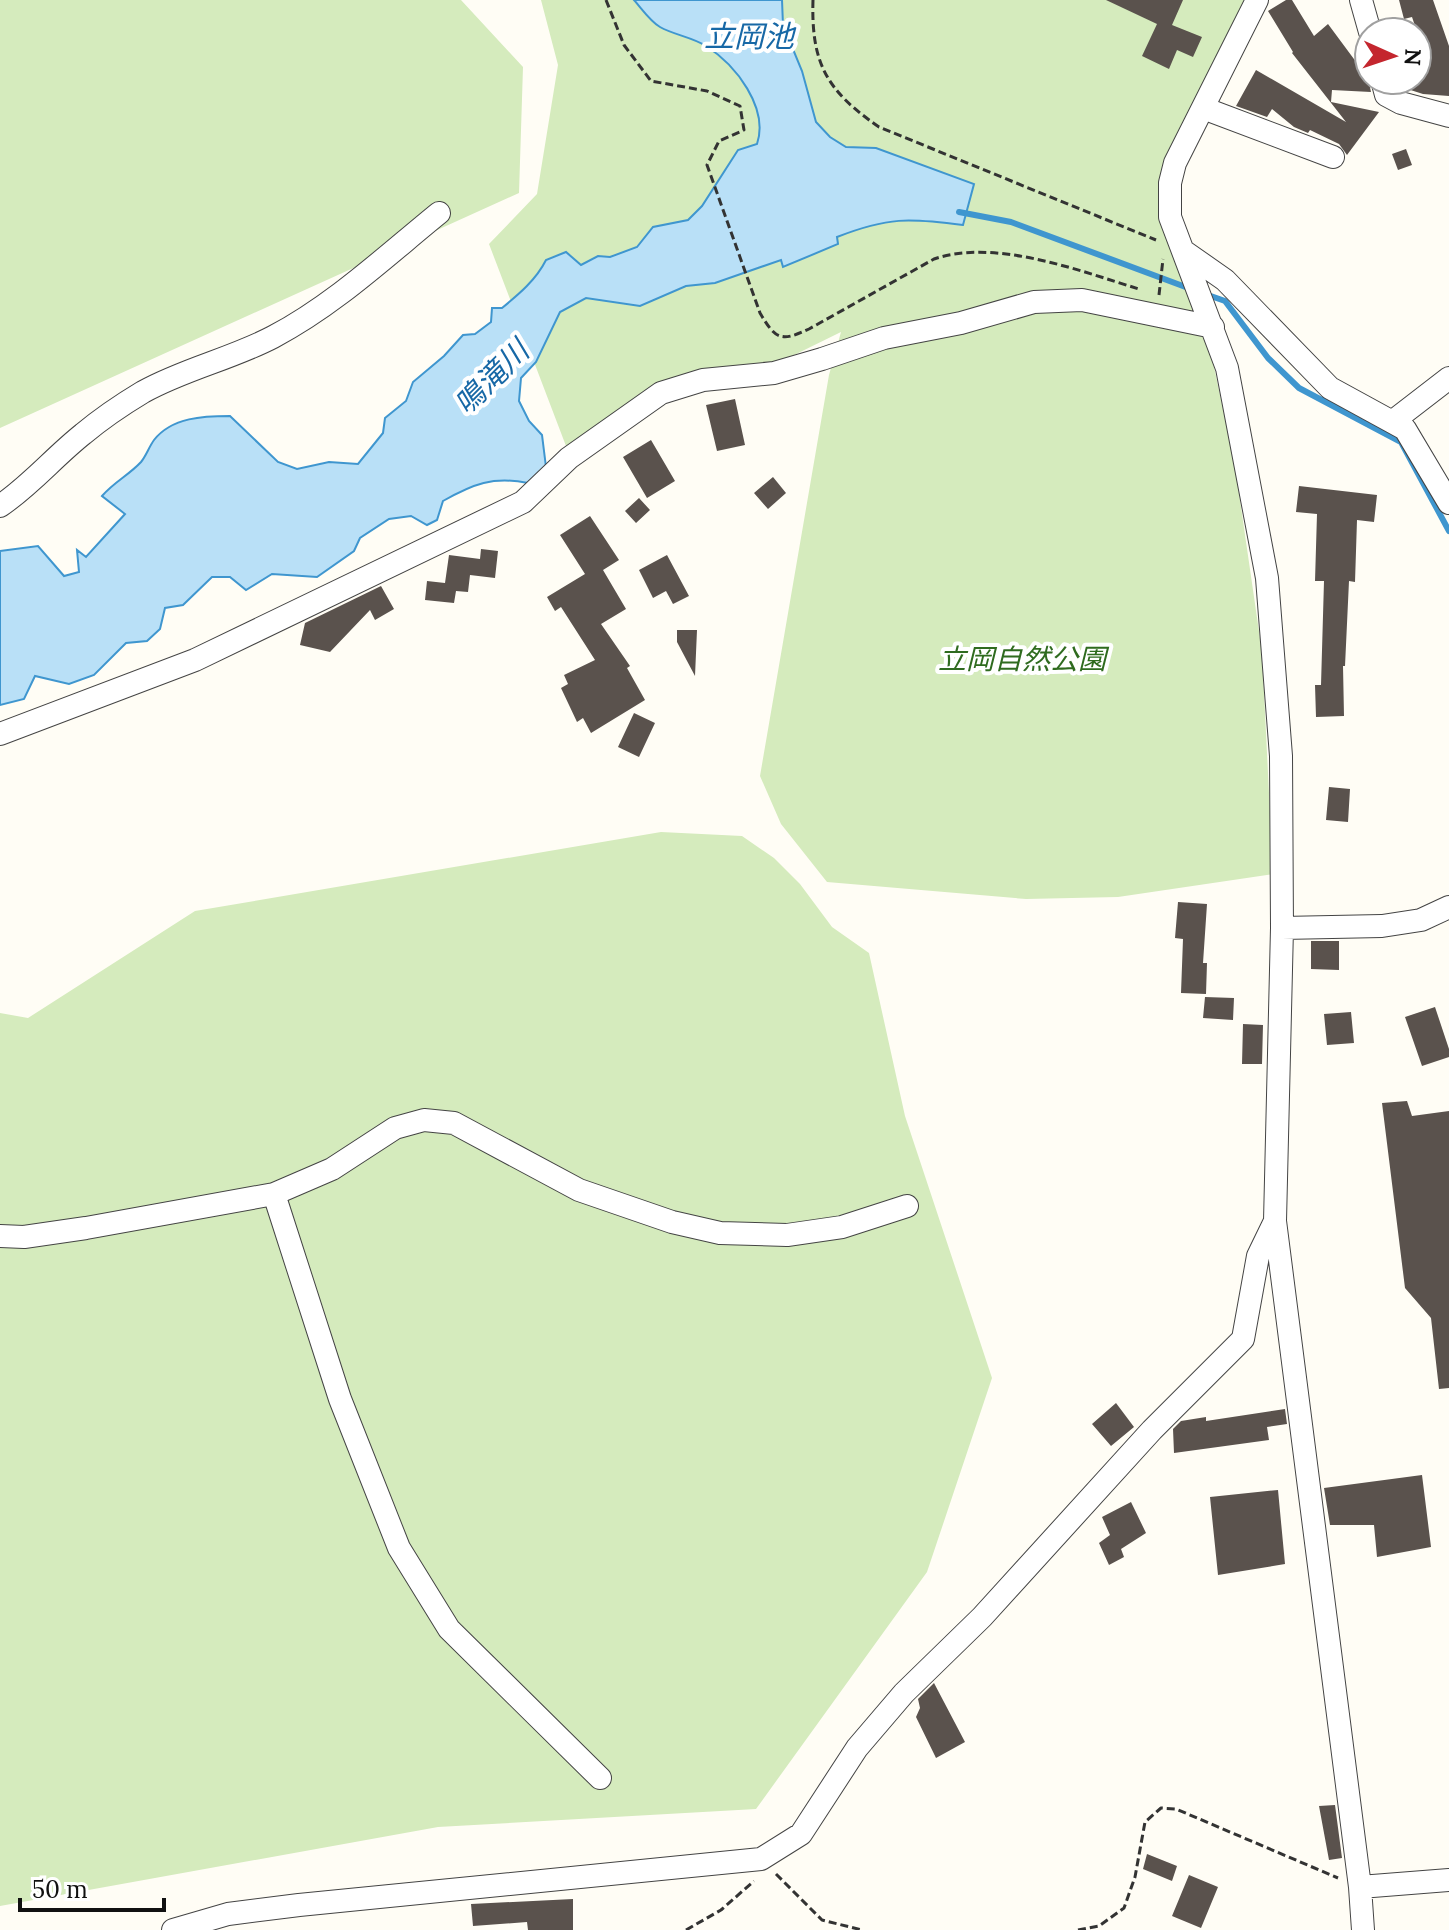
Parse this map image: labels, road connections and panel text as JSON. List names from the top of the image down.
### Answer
{
  "water": ["立岡池", "鳴滝川"],
  "parks": ["立岡自然公園"],
  "scale_bar": "50 m",
  "north": "right"
}
